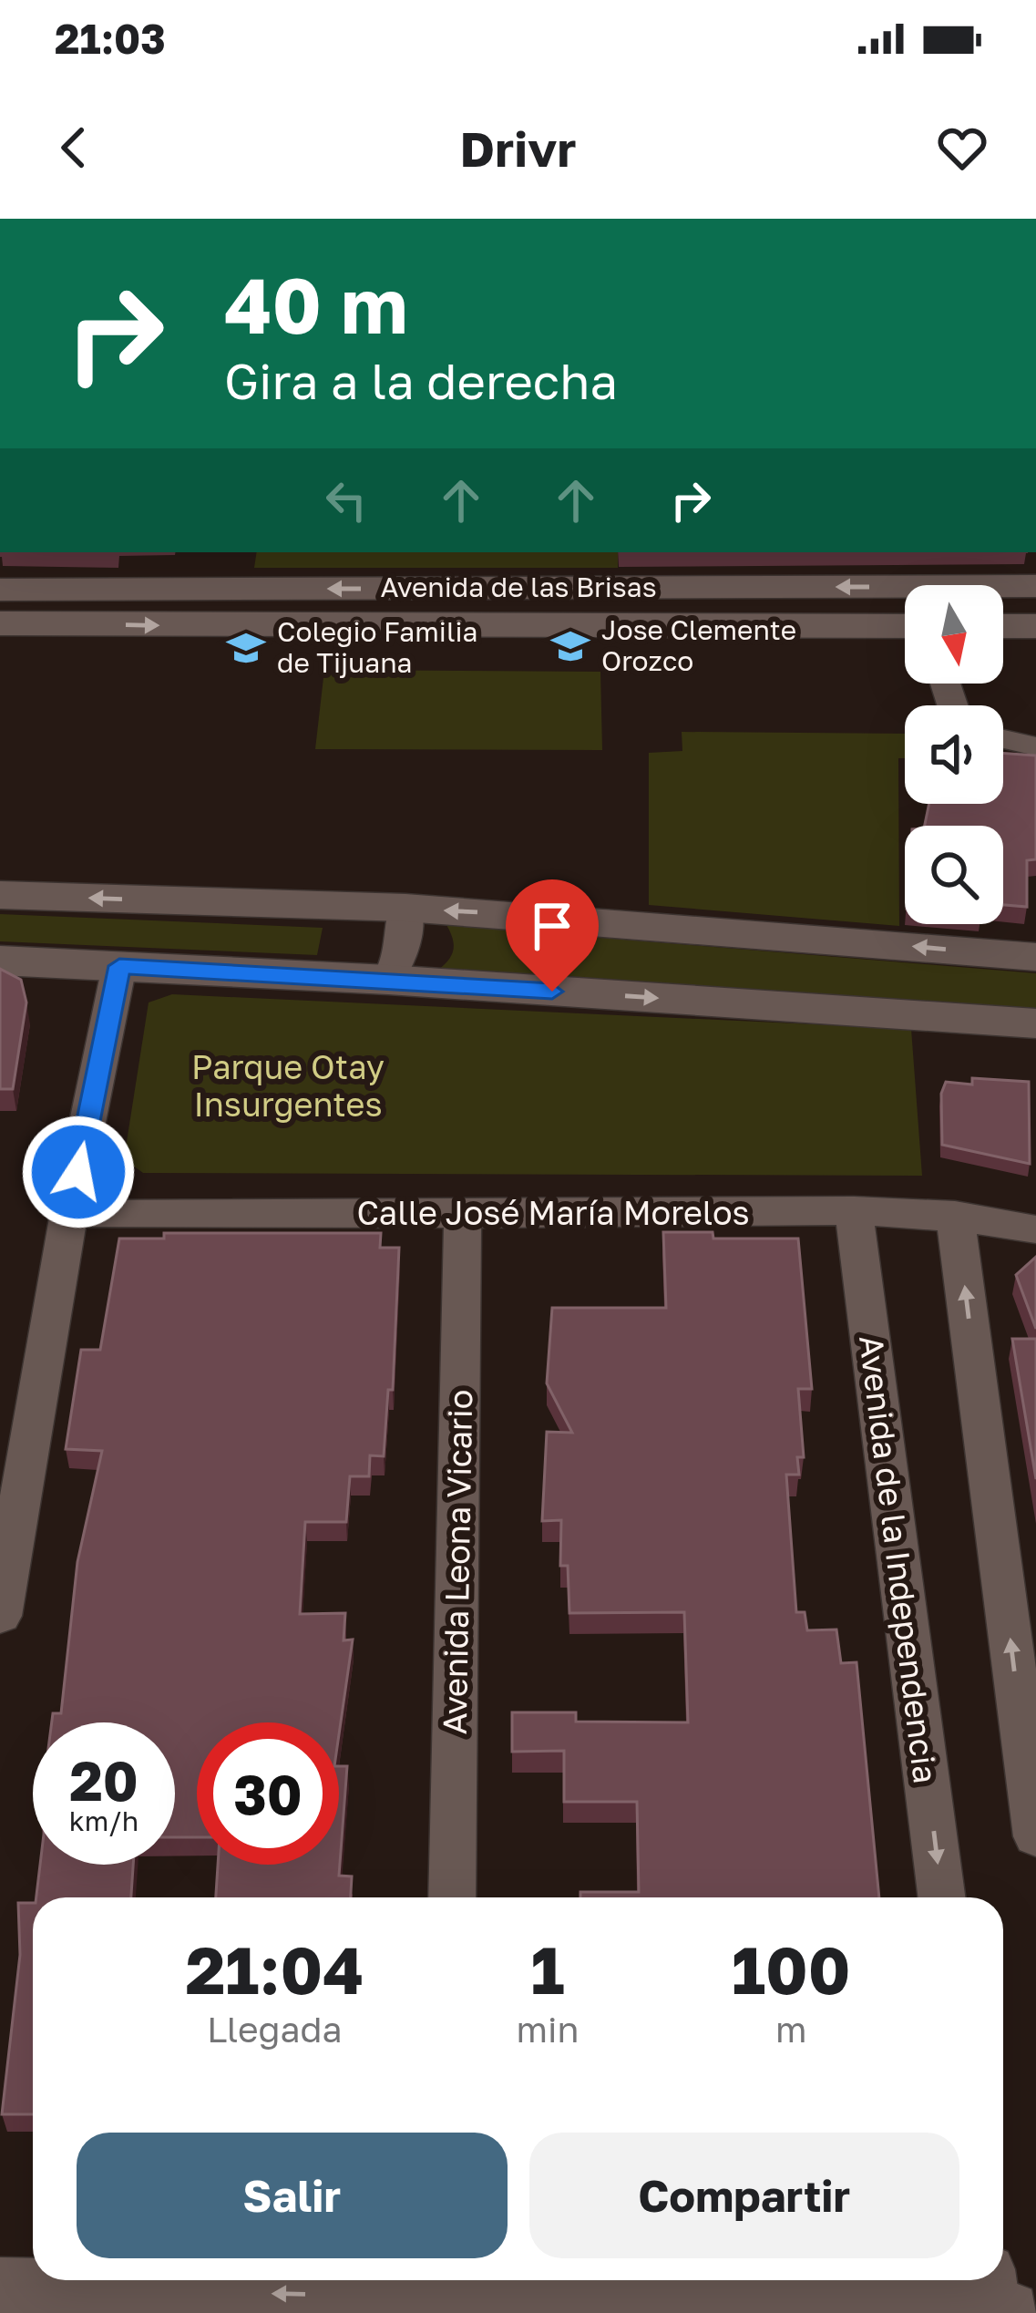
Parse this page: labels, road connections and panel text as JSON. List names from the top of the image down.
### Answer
{
  "streets": {
    "street": [
      "Avenida de las Brisas",
      "Calle José María Morelos",
      "Avenida de la Independencia",
      "Avenida Leona Vicario"
    ]
  },
  "crossings": [
    ["Calle José María Morelos", "Avenida de la Independencia"],
    ["Calle José María Morelos", "Avenida Leona Vicario"]
  ],
  "parks": ["Parque Otay Insurgentes"],
  "places": {
    "school or university": ["Jose Clemente Orozco", "Colegio Familia de Tijuana"]
  },
  "north": "bottom",
  "page": {
    "status": "21:03",
    "header": "Drivr",
    "turn": ["40 m", "Gira a la derecha"],
    "speed": "20 km/h",
    "limit": "30",
    "eta": [
      "21:04",
      "Llegada",
      "1",
      "min",
      "100",
      "m"
    ],
    "buttons": ["Salir", "Compartir"]
  }
}
